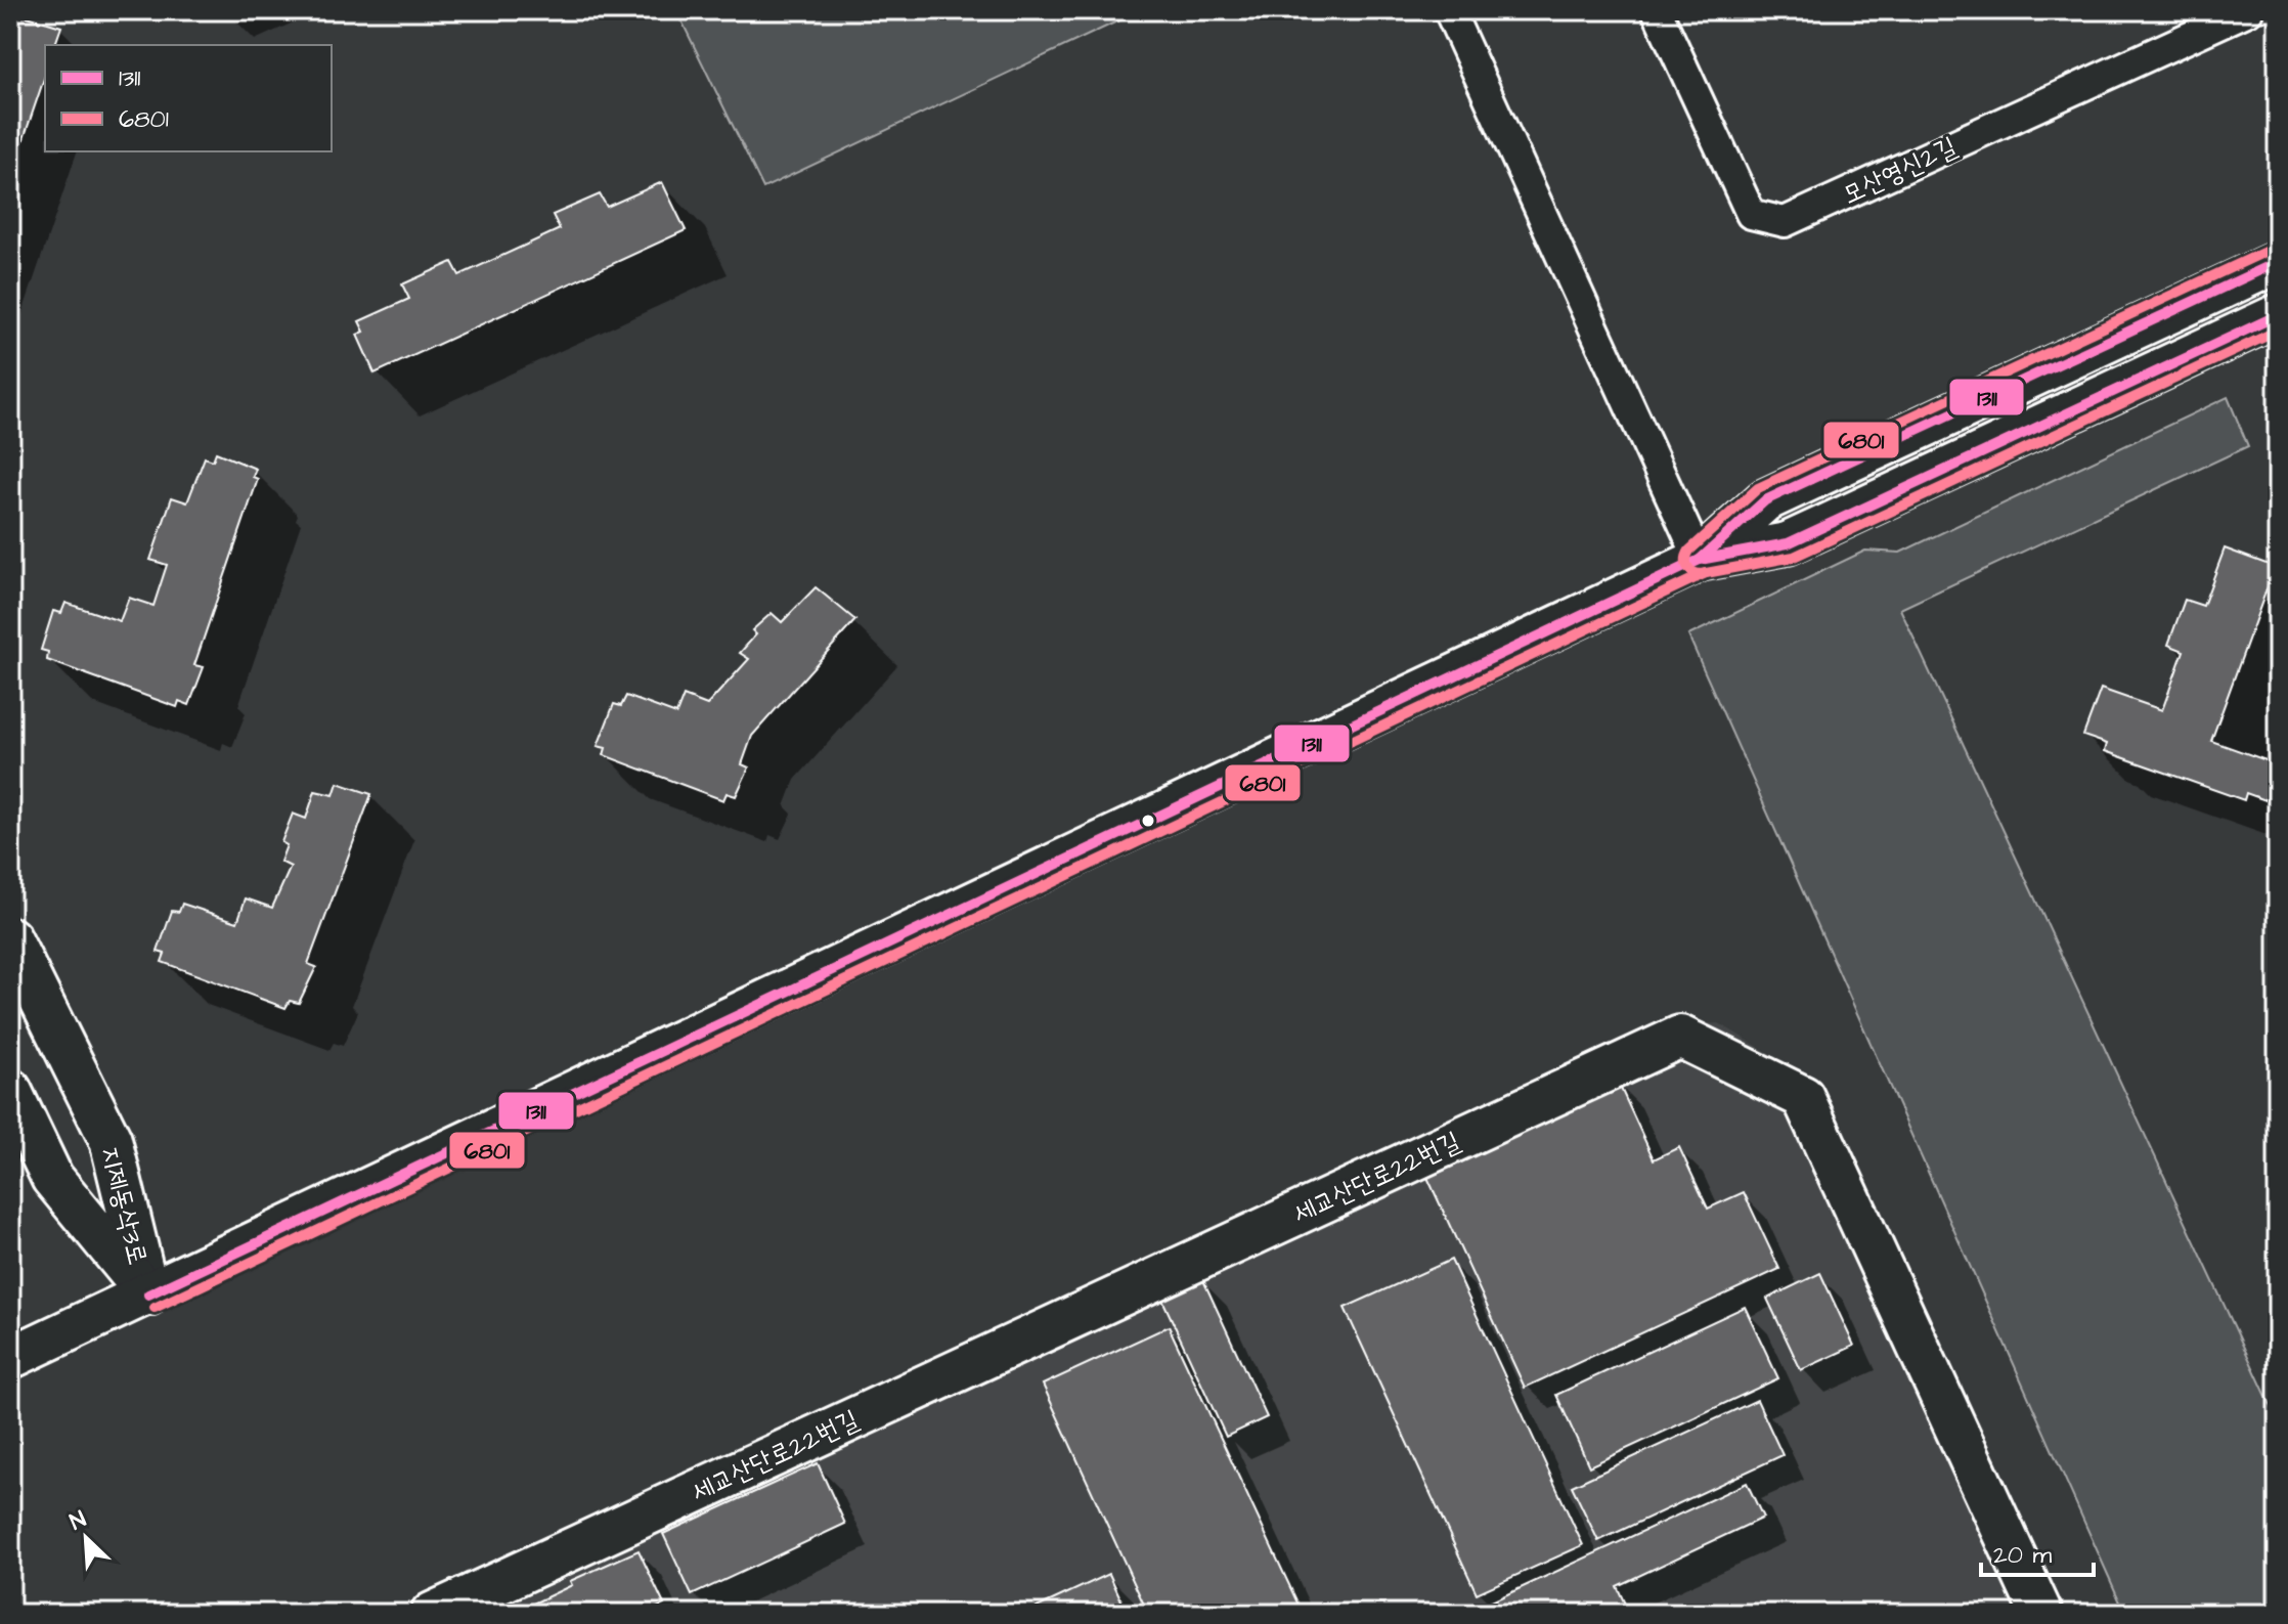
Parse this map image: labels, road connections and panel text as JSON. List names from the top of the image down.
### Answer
{
  "streets": {
    "street": ["모산영신2길", "세교산단로22번길", "지제동삭3로"]
  },
  "lines": ["transit line 6801", "transit line 1311"],
  "legend": ["1311", "6801"],
  "scale_bar": "20 m",
  "north": "top left"
}
